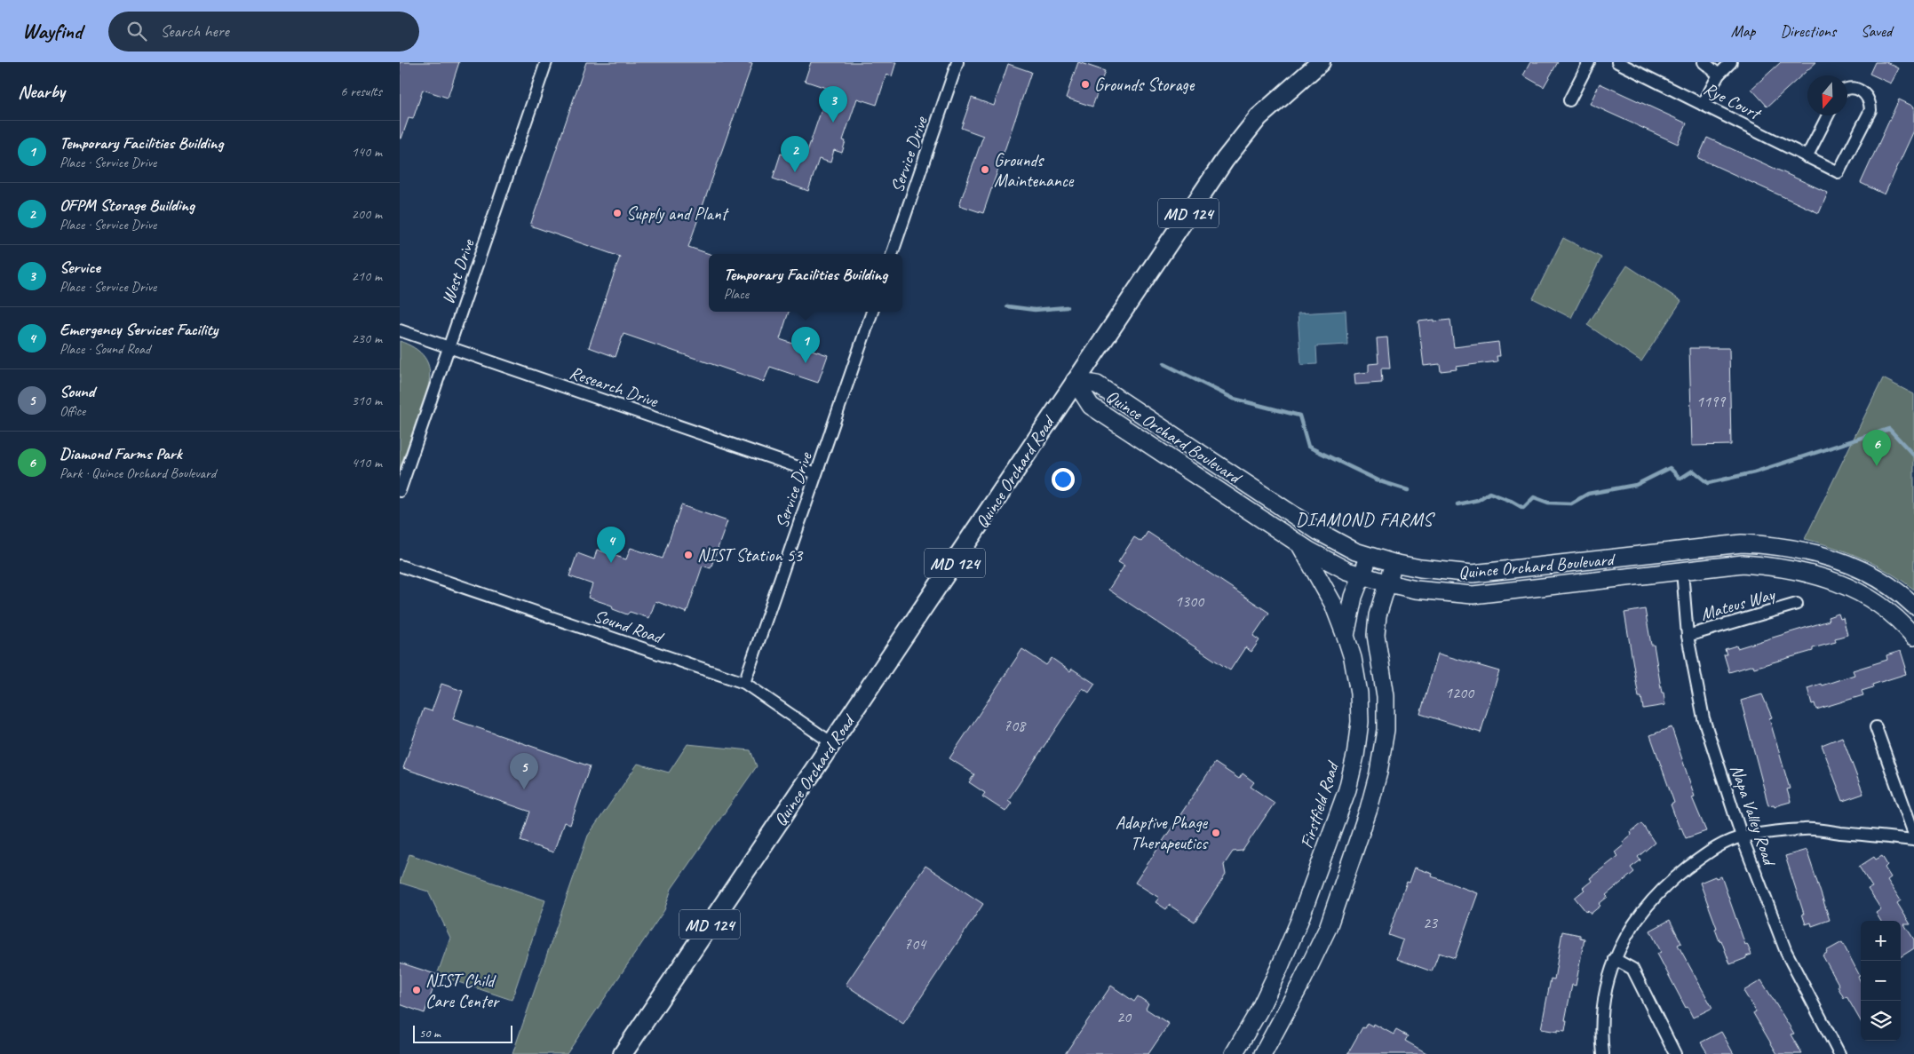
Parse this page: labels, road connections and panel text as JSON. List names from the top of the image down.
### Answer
{
  "streets": {
    "main road": ["MD 124", "Quince Orchard Road"],
    "street": [
      "Rye Court",
      "Service Drive",
      "West Drive",
      "Research Drive",
      "Quince Orchard Boulevard",
      "Mateus Way",
      "Sound Road",
      "Firstfield Road",
      "Napa Valley Road"
    ]
  },
  "crossings": [
    ["Service Drive", "Research Drive"],
    ["Service Drive", "Sound Road"],
    ["West Drive", "Research Drive"],
    ["Quince Orchard Boulevard", "Quince Orchard Road"],
    ["Quince Orchard Boulevard", "Firstfield Road"],
    ["Quince Orchard Boulevard", "Napa Valley Road"],
    ["Quince Orchard Road", "Sound Road"],
    ["Mateus Way", "Napa Valley Road"]
  ],
  "districts": ["DIAMOND FARMS"],
  "places": [
    "Grounds Storage",
    "Grounds Maintenance",
    "Supply and Plant",
    "NIST Station 53",
    "Adaptive Phage Therapeutics",
    "NIST Child Care Center"
  ],
  "house_numbers": [
    "1199",
    "1300",
    "1200",
    "708",
    "23",
    "704",
    "20"
  ],
  "scale_bar": "50 m",
  "north": "bottom",
  "page": {
    "header": "Wayfind",
    "search": "Search here",
    "nav": ["Map", "Directions", "Saved"],
    "heading": ["Nearby", "6 results"],
    "pins": [
      "3",
      "2",
      "1",
      "6",
      "4",
      "5"
    ],
    "list": [
      {
        "mark": "1",
        "name": "Temporary Facilities Building",
        "note": "Place · Service Drive",
        "value": "140 m"
      },
      {
        "mark": "2",
        "name": "OFPM Storage Building",
        "note": "Place · Service Drive",
        "value": "200 m"
      },
      {
        "mark": "3",
        "name": "Service",
        "note": "Place · Service Drive",
        "value": "210 m"
      },
      {
        "mark": "4",
        "name": "Emergency Services Facility",
        "note": "Place · Sound Road",
        "value": "230 m"
      },
      {
        "mark": "5",
        "name": "Sound",
        "note": "Office",
        "value": "310 m"
      },
      {
        "mark": "6",
        "name": "Diamond Farms Park",
        "note": "Park · Quince Orchard Boulevard",
        "value": "410 m"
      }
    ],
    "popup": ["Temporary Facilities Building", "Place"],
    "map_buttons": ["+", "−"],
    "scale": "50 m"
  }
}
